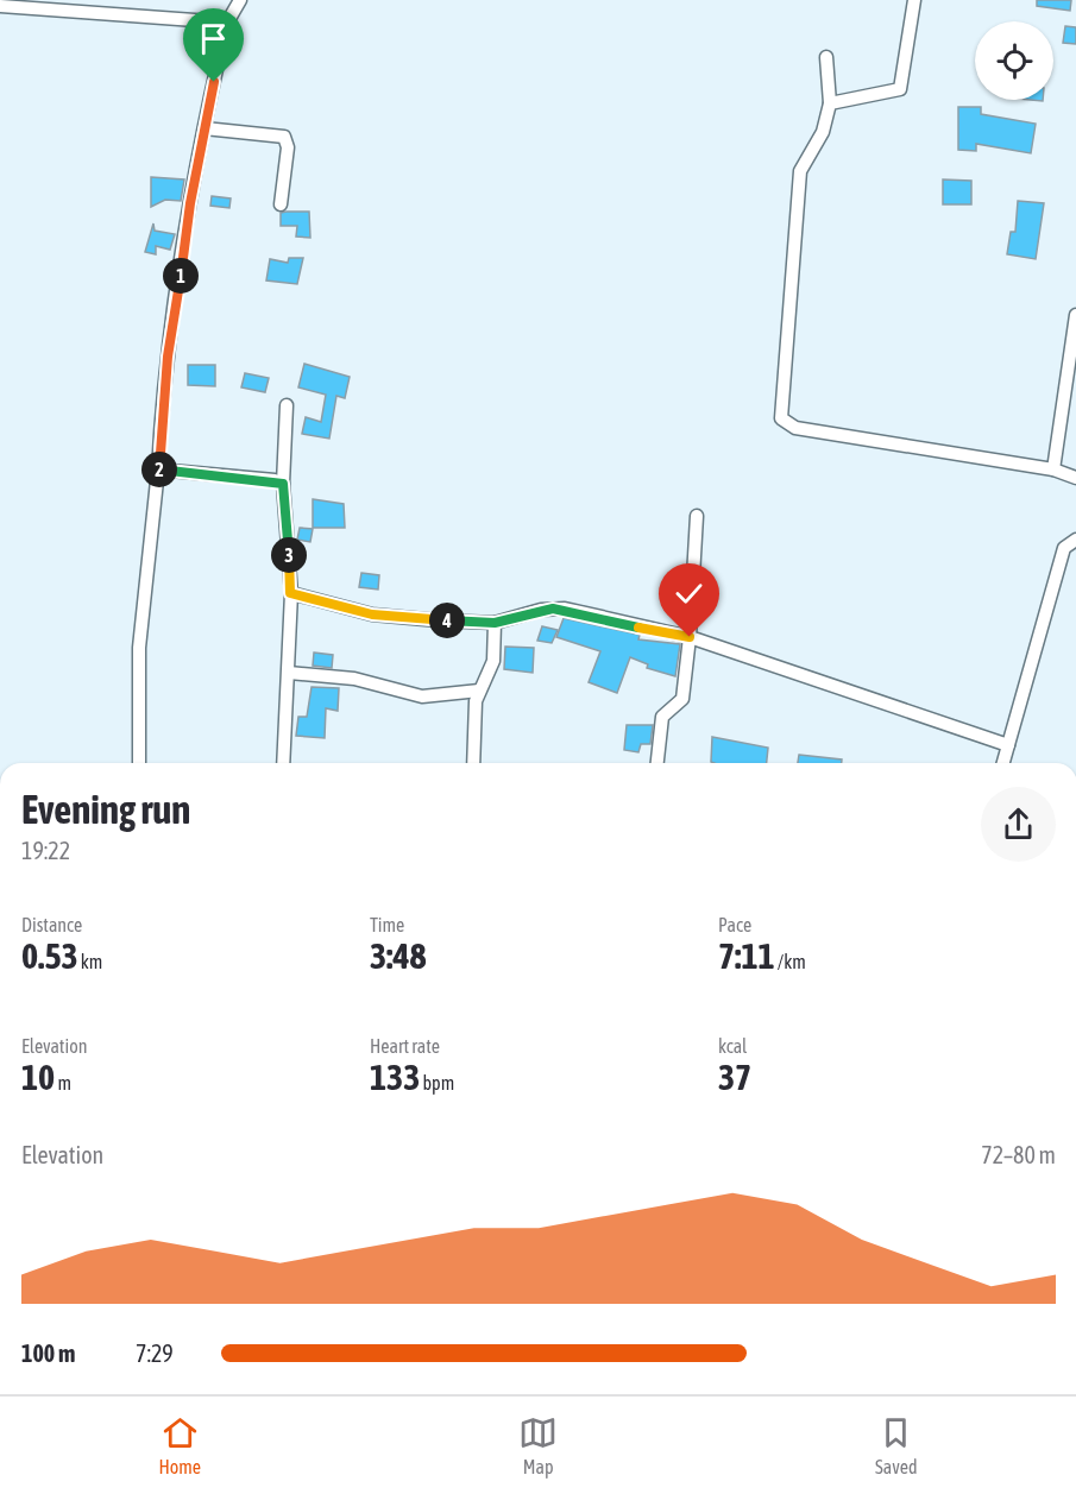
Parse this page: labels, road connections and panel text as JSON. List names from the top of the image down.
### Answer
{
  "page": {
    "pins": [
      "1",
      "2",
      "3",
      "4"
    ],
    "heading": ["Evening run", "19:22"],
    "stats": [
      ["Distance", "0.53 km"],
      ["Time", "3:48"],
      ["Pace", "7:11 /km"],
      ["Elevation", "10 m"],
      ["Heart rate", "133 bpm"],
      ["kcal", "37"]
    ],
    "chart": ["Elevation", "72–80 m"],
    "list": [
      {
        "name": "100 m",
        "note": "7:29"
      }
    ],
    "tabs": ["Home", "Map", "Saved"]
  }
}
